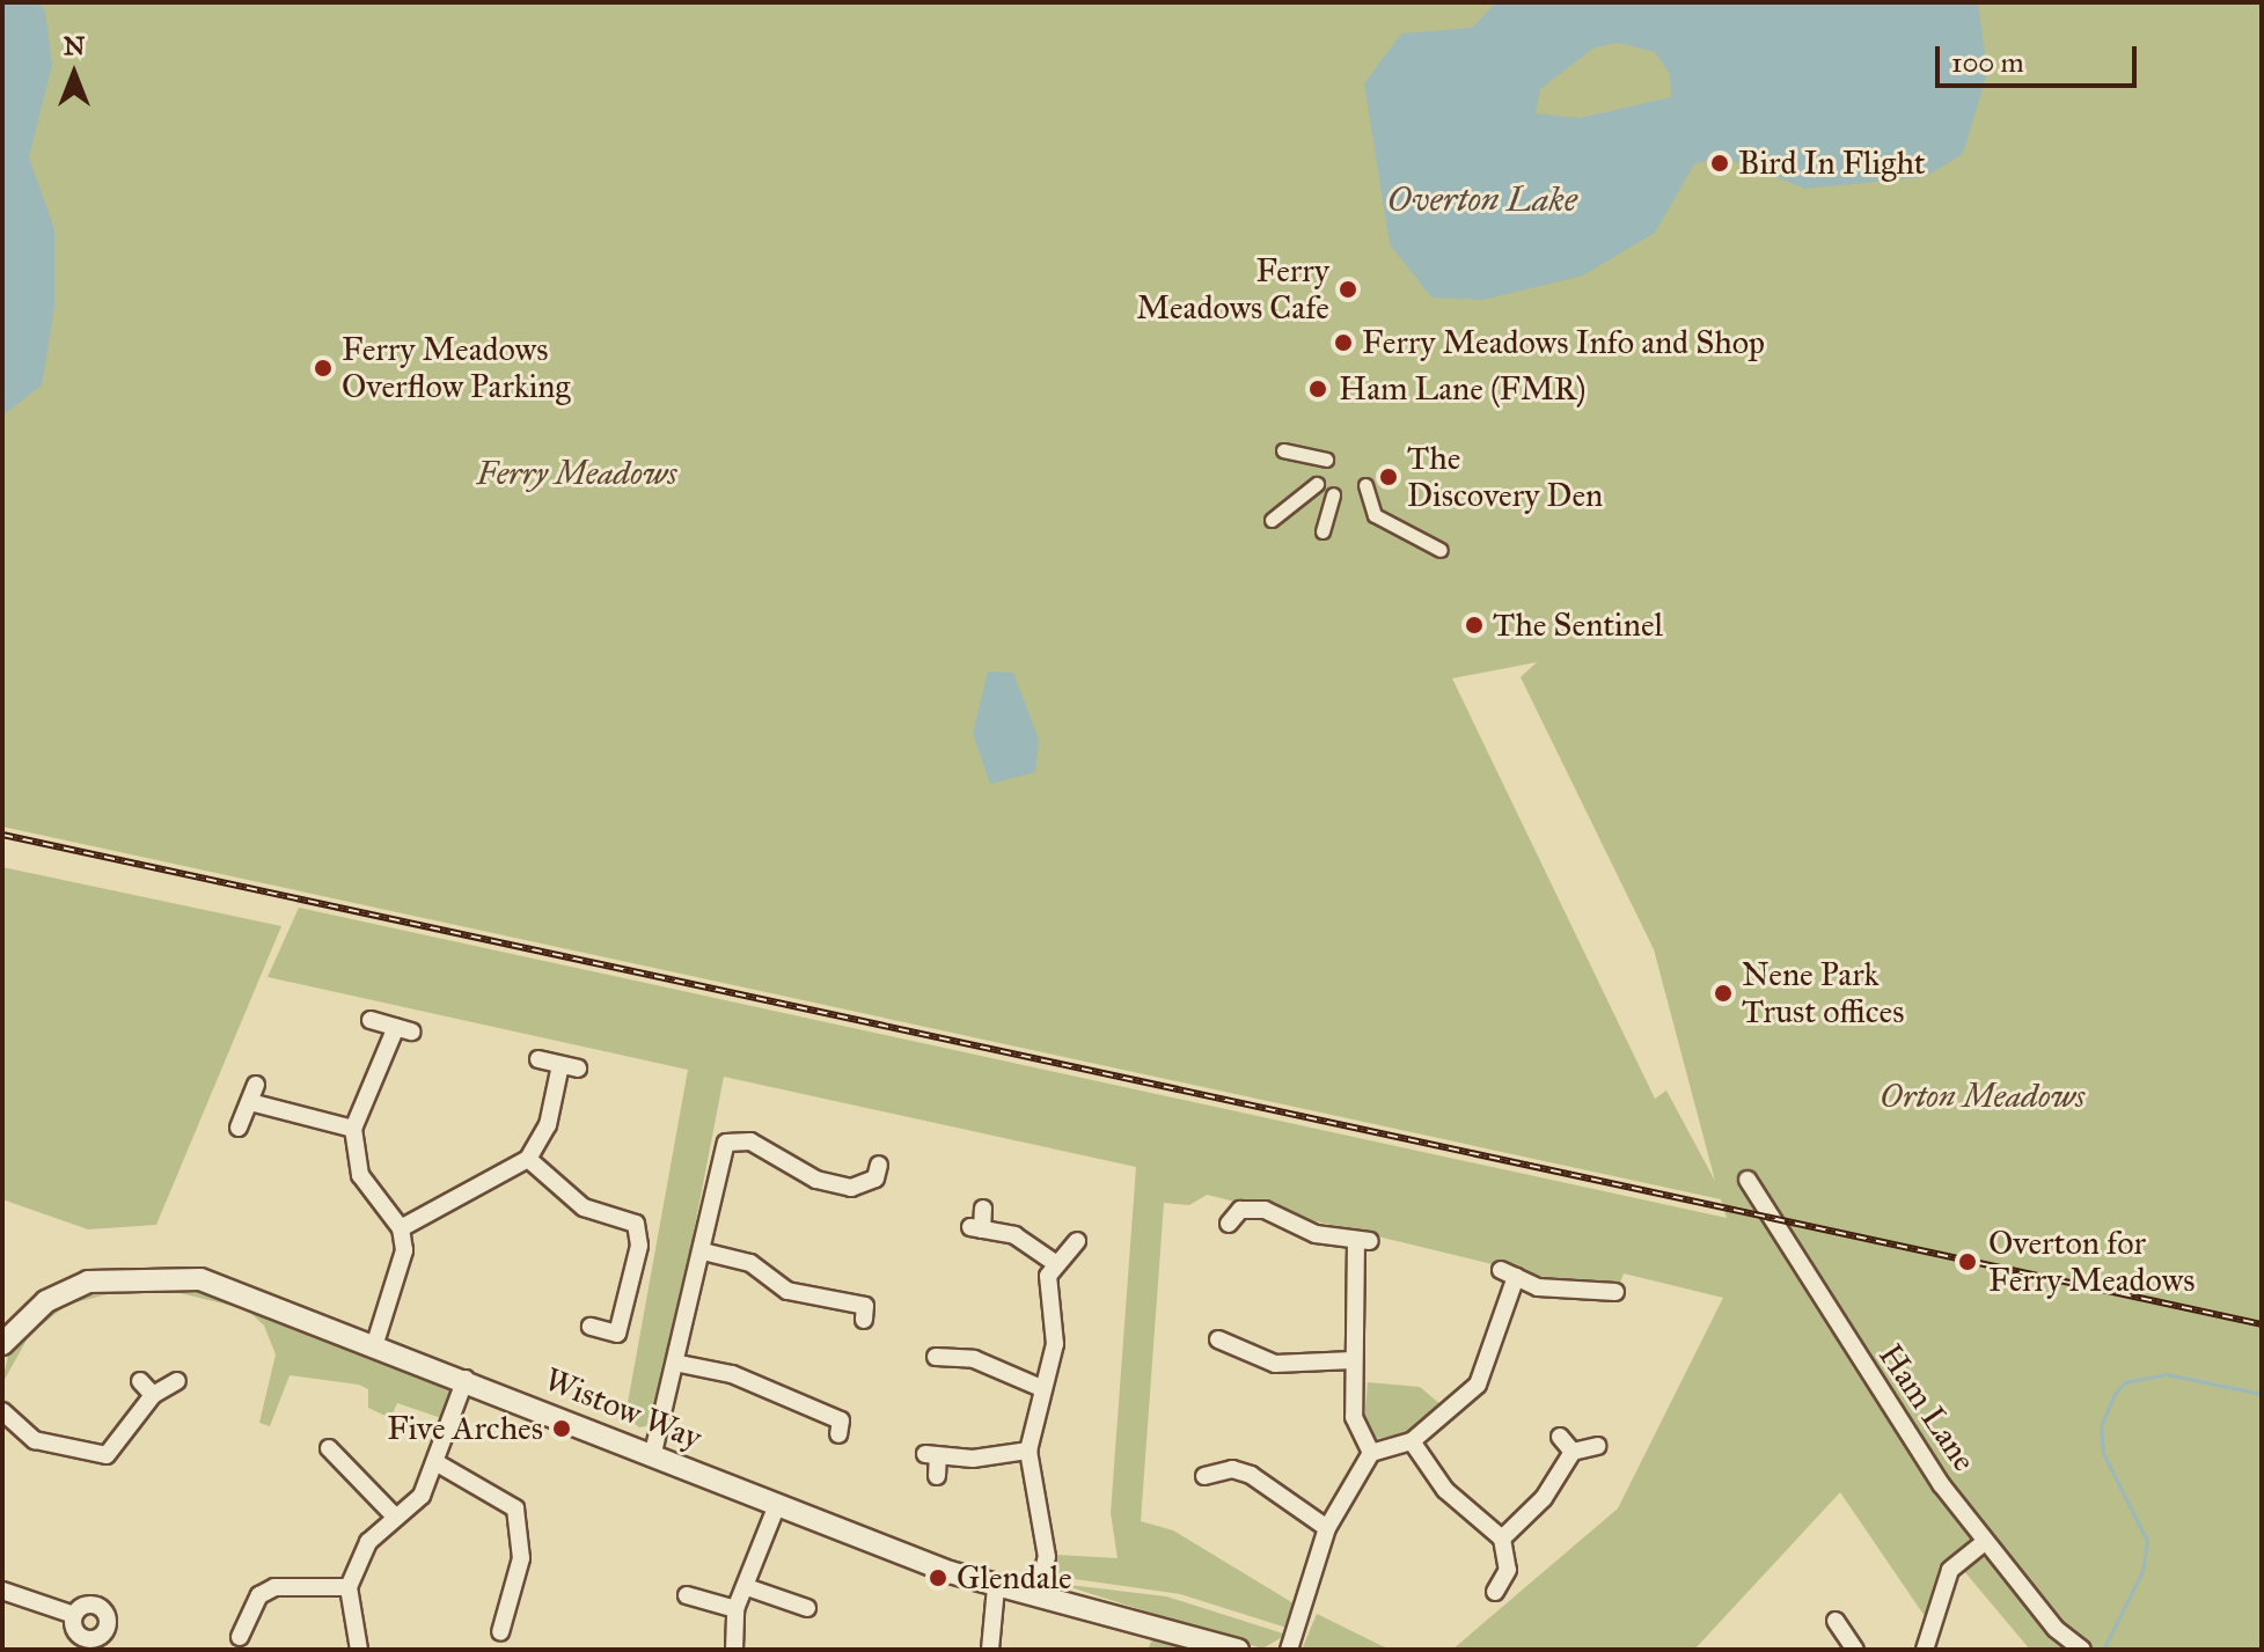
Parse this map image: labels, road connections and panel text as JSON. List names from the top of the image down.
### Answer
{
  "streets": {
    "street": ["Ham Lane", "Wistow Way"]
  },
  "water": ["Overton Lake"],
  "parks": ["Ferry Meadows", "Orton Meadows"],
  "places": [
    "Bird In Flight",
    "Ferry Meadows Cafe",
    "Ferry Meadows Info and Shop",
    "Ferry Meadows Overflow Parking",
    "Ham Lane (FMR)",
    "The Discovery Den",
    "The Sentinel",
    "Nene Park Trust offices",
    "Overton for Ferry Meadows",
    "Five Arches",
    "Glendale"
  ],
  "scale_bar": "100 m",
  "north": "top"
}
